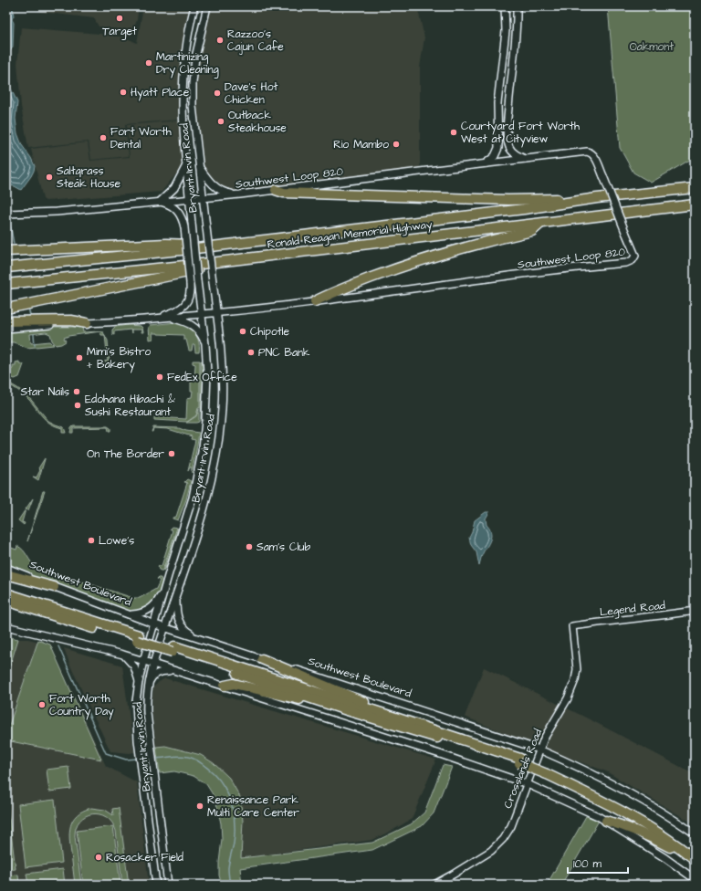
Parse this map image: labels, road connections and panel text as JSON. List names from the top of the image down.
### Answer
{
  "streets": {
    "highway": ["Ronald Reagan Memorial Highway"],
    "main road": [
      "Bryant Irvin Road",
      "Southwest Loop 820",
      "Southwest Boulevard",
      "Legend Road",
      "Crosslands Road"
    ]
  },
  "crossings": [
    ["Bryant Irvin Road", "Southwest Loop 820"],
    ["Bryant Irvin Road", "Southwest Boulevard"],
    ["Southwest Boulevard", "Crosslands Road"],
    ["Legend Road", "Crosslands Road"]
  ],
  "parks": ["Oakmont"],
  "places": [
    "Target",
    "Razzoo’s Cajun Cafe",
    "Martinizing Dry Cleaning",
    "Hyatt Place",
    "Dave's Hot Chicken",
    "Outback Steakhouse",
    "Courtyard Fort Worth West at Cityview",
    "Fort Worth Dental",
    "Rio Mambo",
    "Saltgrass Steak House",
    "Chipotle",
    "PNC Bank",
    "Mimi’s Bistro + Bakery",
    "FedEx Office",
    "Star Nails",
    "Edohana Hibachi & Sushi Restaurant",
    "On The Border",
    "Lowe's",
    "Sam's Club",
    "Fort Worth Country Day",
    "Renaissance Park Multi Care Center",
    "Rosacker Field"
  ],
  "scale_bar": "100 m"
}
